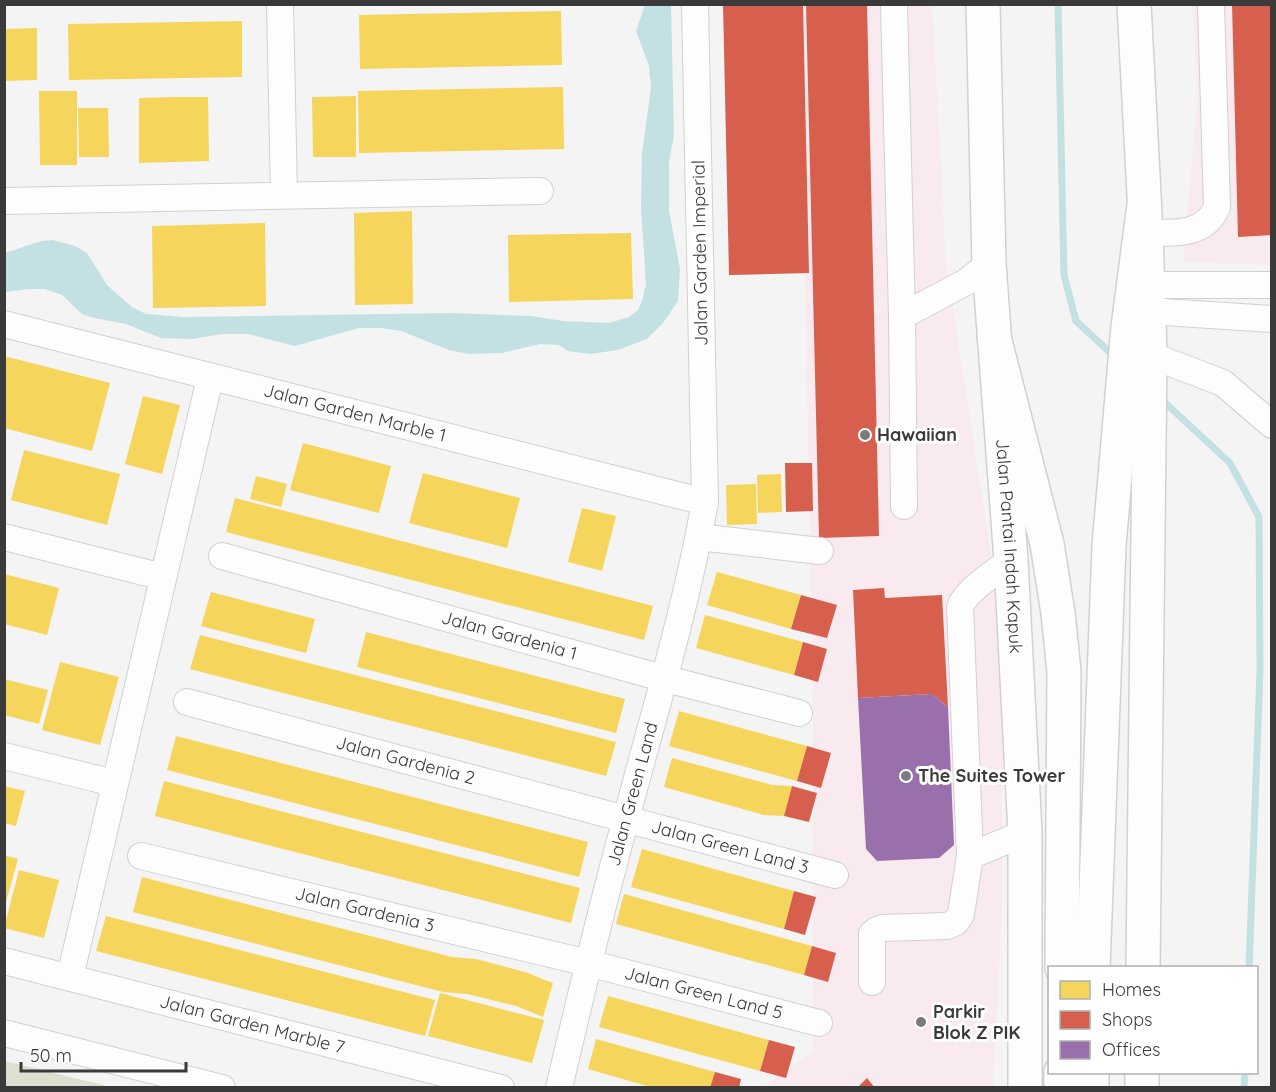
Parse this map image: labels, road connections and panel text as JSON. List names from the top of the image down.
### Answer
{
  "streets": {
    "main road": ["Jalan Pantai Indah Kapuk"],
    "street": [
      "Jalan Garden Imperial",
      "Jalan Garden Marble 1",
      "Jalan Gardenia 1",
      "Jalan Gardenia 2",
      "Jalan Green Land",
      "Jalan Green Land 3",
      "Jalan Gardenia 3",
      "Jalan Green Land 5",
      "Jalan Garden Marble 7"
    ]
  },
  "crossings": [
    ["Jalan Garden Imperial", "Jalan Garden Marble 1"],
    ["Jalan Garden Imperial", "Jalan Green Land"],
    ["Jalan Garden Marble 1", "Jalan Green Land"],
    ["Jalan Gardenia 1", "Jalan Green Land"],
    ["Jalan Gardenia 2", "Jalan Green Land"],
    ["Jalan Gardenia 2", "Jalan Green Land 3"],
    ["Jalan Green Land", "Jalan Green Land 3"],
    ["Jalan Green Land", "Jalan Gardenia 3"],
    ["Jalan Green Land", "Jalan Green Land 5"],
    ["Jalan Gardenia 3", "Jalan Green Land 5"]
  ],
  "places": ["Hawaiian", "The Suites Tower", "Parkir Blok Z PIK"],
  "legend": ["Homes", "Shops", "Offices"],
  "scale_bar": "50 m"
}
